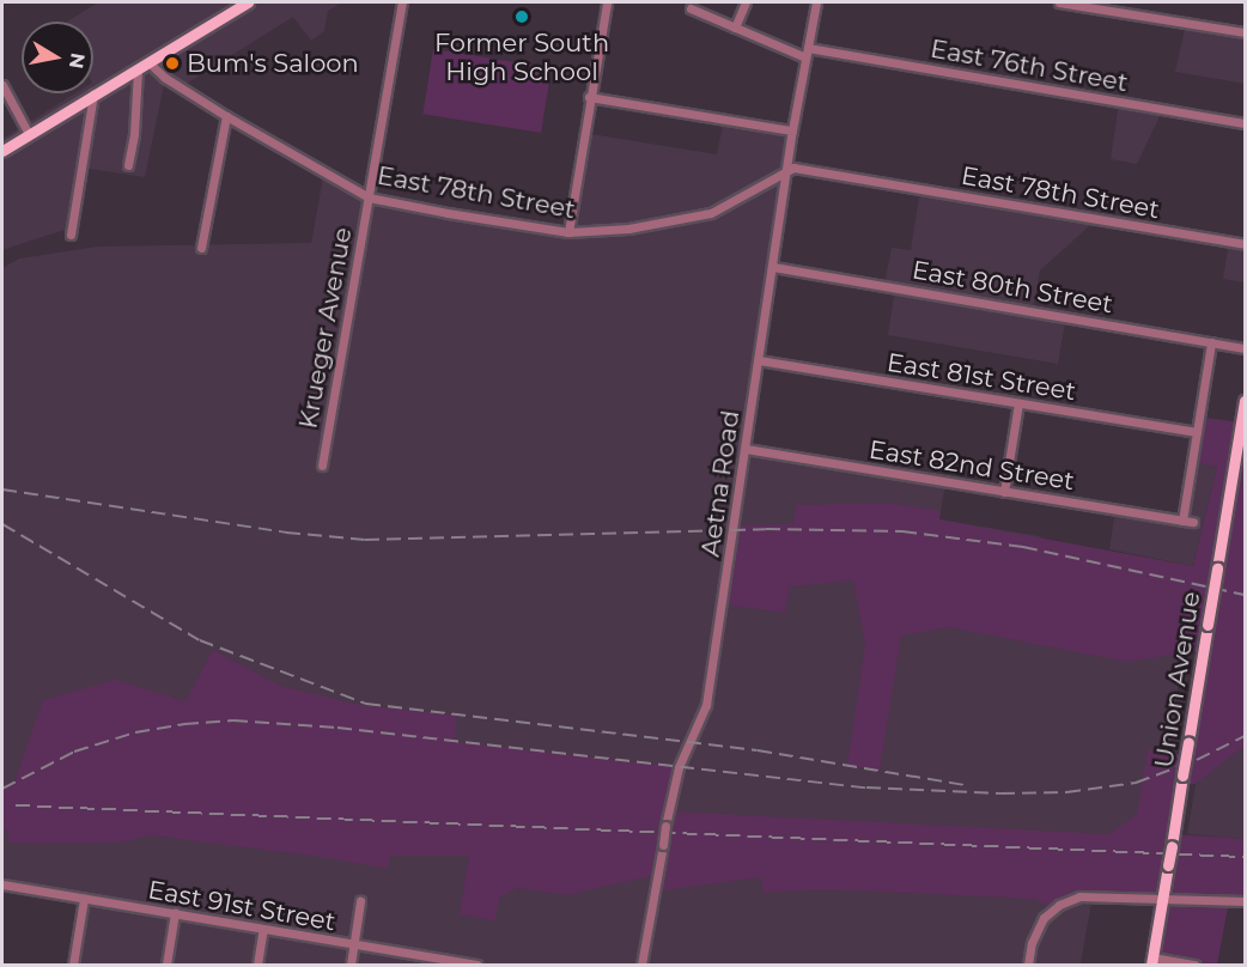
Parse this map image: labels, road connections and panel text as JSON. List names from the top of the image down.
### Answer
{
  "streets": {
    "main road": ["Union Avenue"],
    "street": [
      "East 76th Street",
      "East 78th Street",
      "East 80th Street",
      "Krueger Avenue",
      "East 81st Street",
      "East 82nd Street",
      "Aetna Road",
      "East 91st Street"
    ]
  },
  "crossings": [
    ["East 76th Street", "Aetna Road"],
    ["East 78th Street", "Krueger Avenue"],
    ["East 78th Street", "Aetna Road"],
    ["East 80th Street", "Aetna Road"],
    ["East 81st Street", "Aetna Road"],
    ["East 82nd Street", "Aetna Road"]
  ],
  "places": ["Former South High School", "Bum's Saloon"],
  "north": "right"
}
